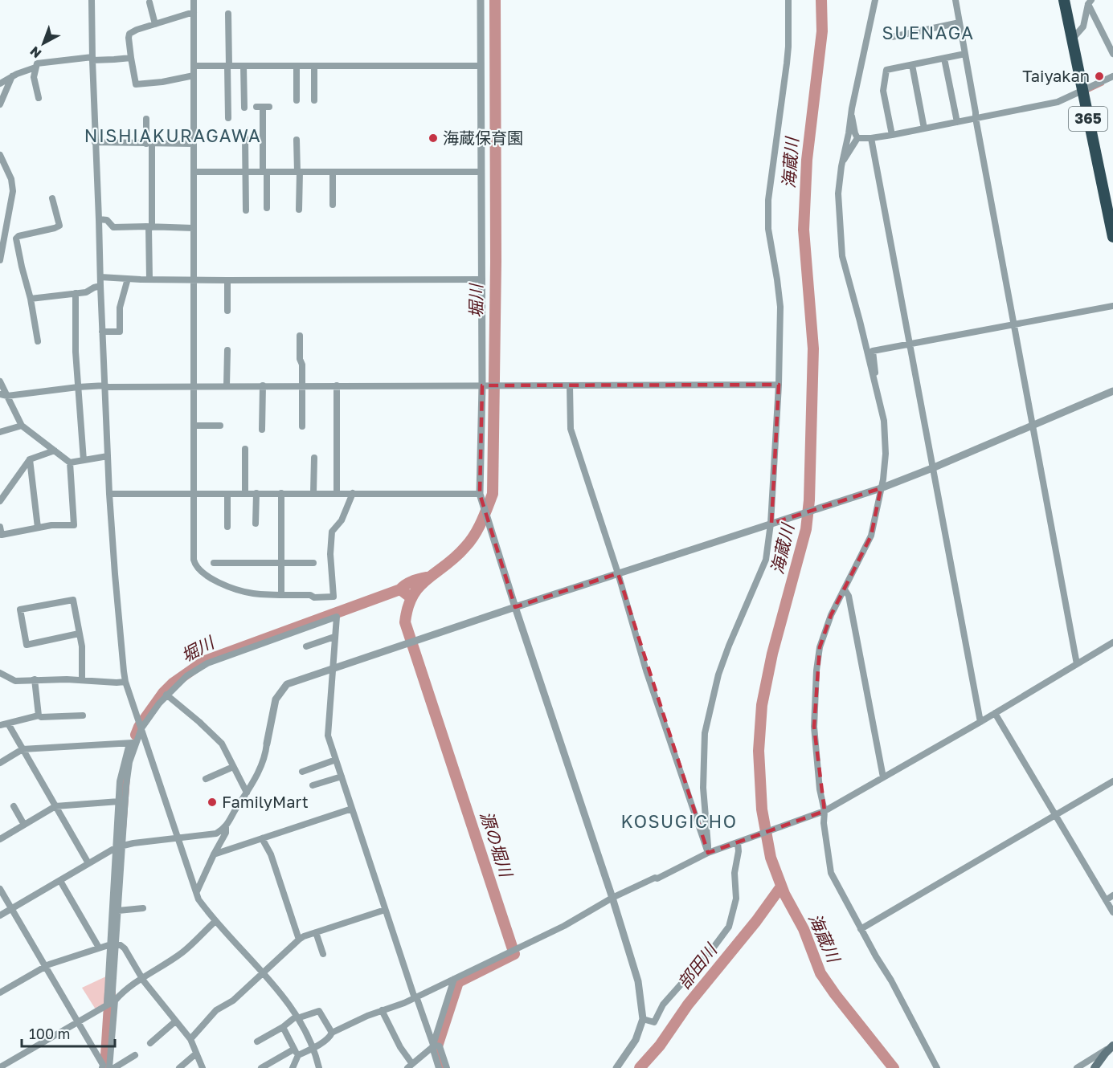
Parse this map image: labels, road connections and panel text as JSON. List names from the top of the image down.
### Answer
{
  "streets": {
    "highway": ["365"]
  },
  "districts": ["SUENAGA", "NISHIAKURAGAWA", "KOSUGICHO"],
  "water": [
    "海蔵川",
    "堀川",
    "源の堀川",
    "部田川"
  ],
  "places": ["Taiyakan", "海蔵保育園", "FamilyMart"],
  "scale_bar": "100 m",
  "north": "bottom left"
}
